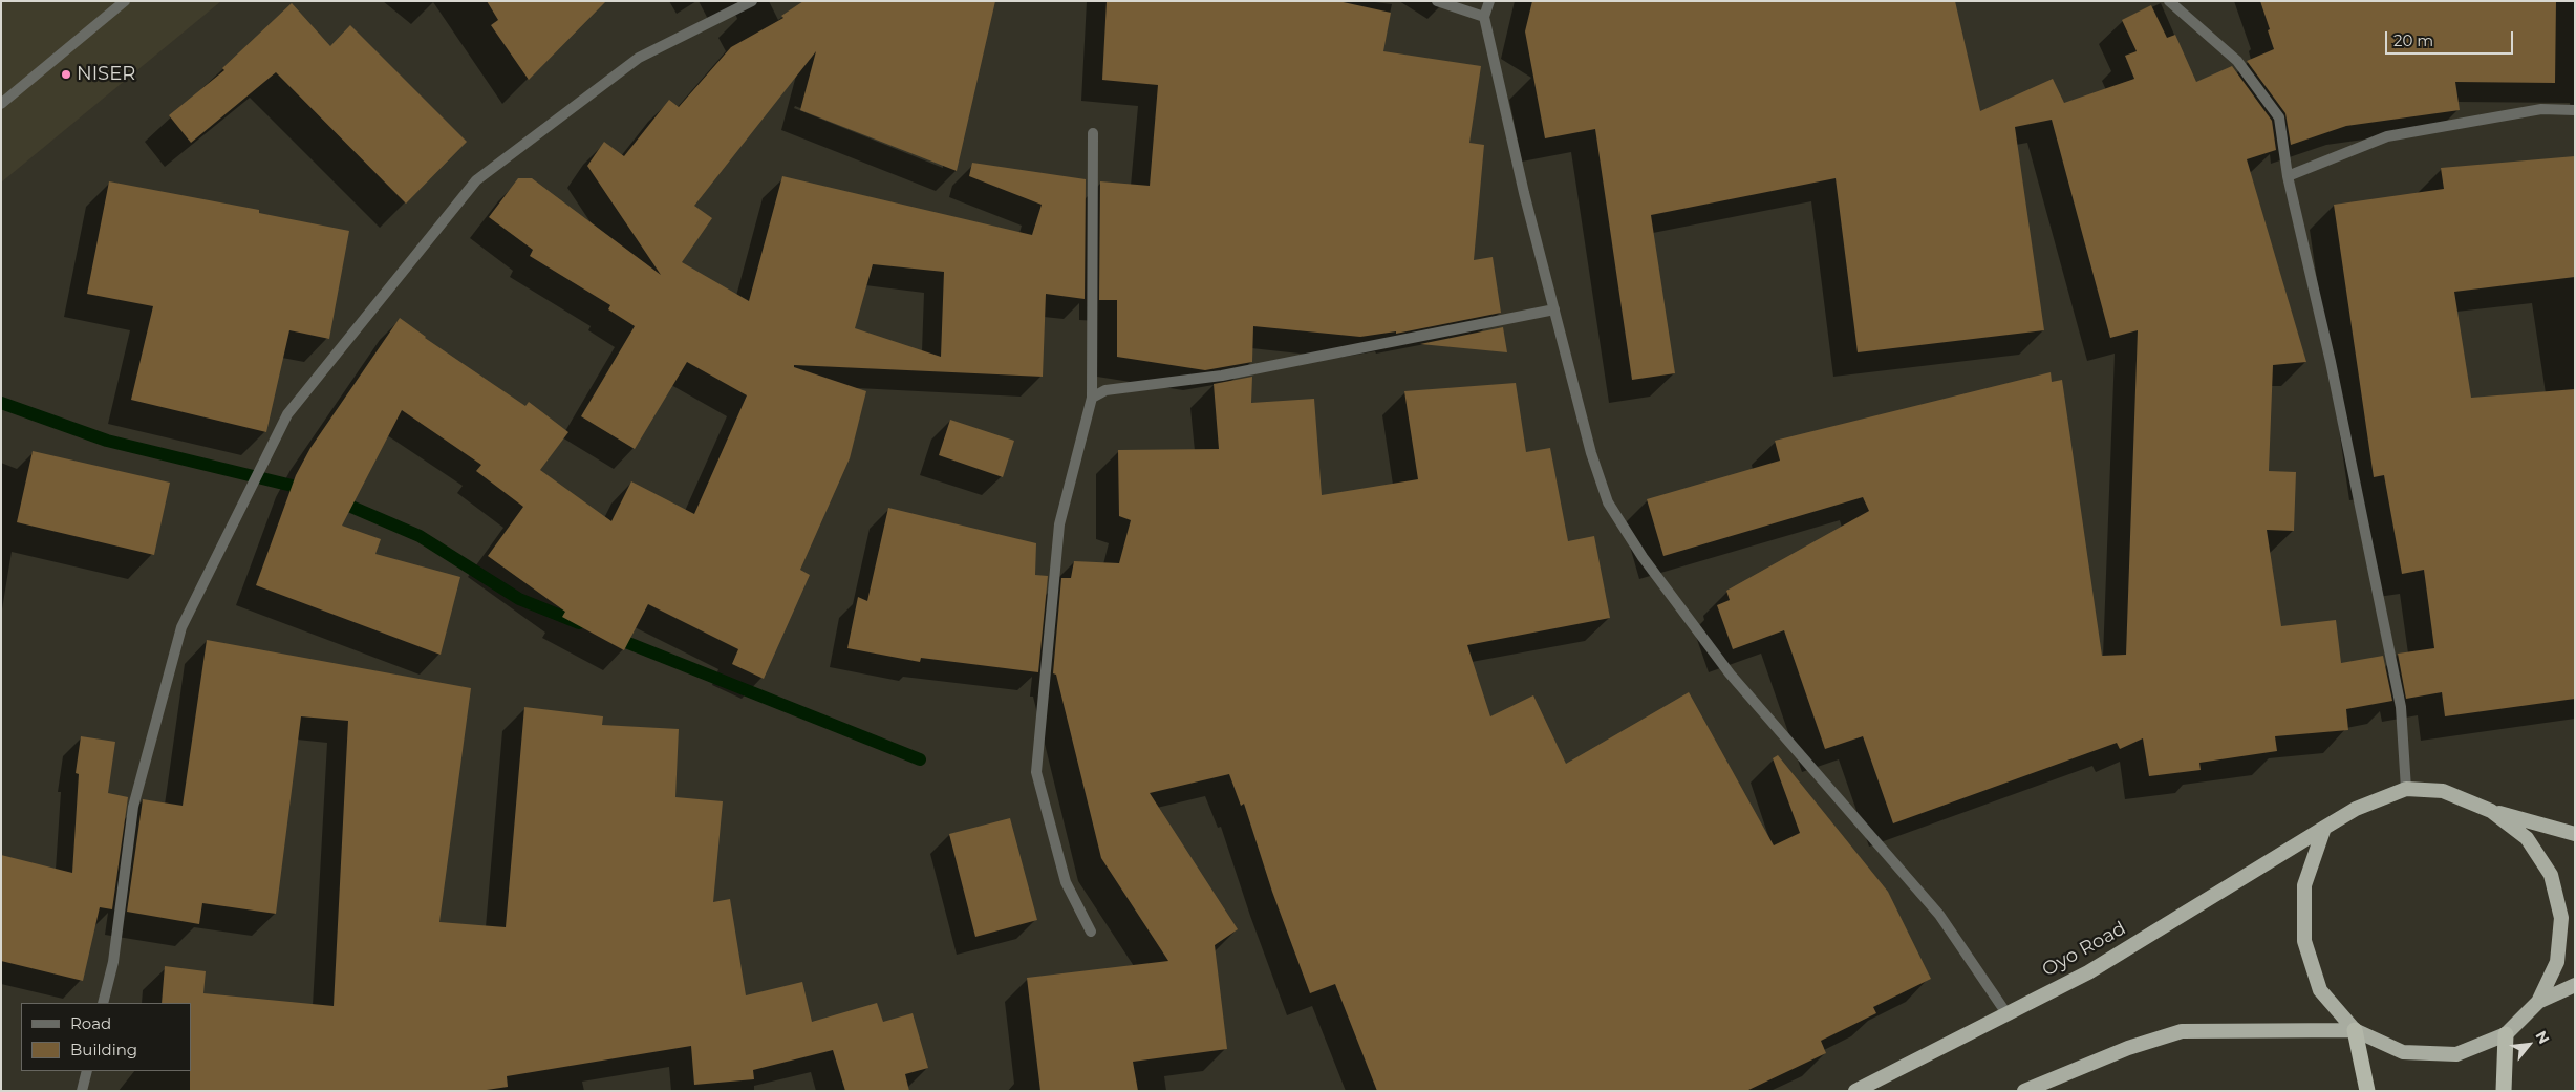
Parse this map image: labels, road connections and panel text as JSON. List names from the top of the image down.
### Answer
{
  "streets": {
    "highway": ["Oyo Road"]
  },
  "places": ["NISER"],
  "legend": ["Road", "Building"],
  "scale_bar": "20 m",
  "north": "top right"
}
